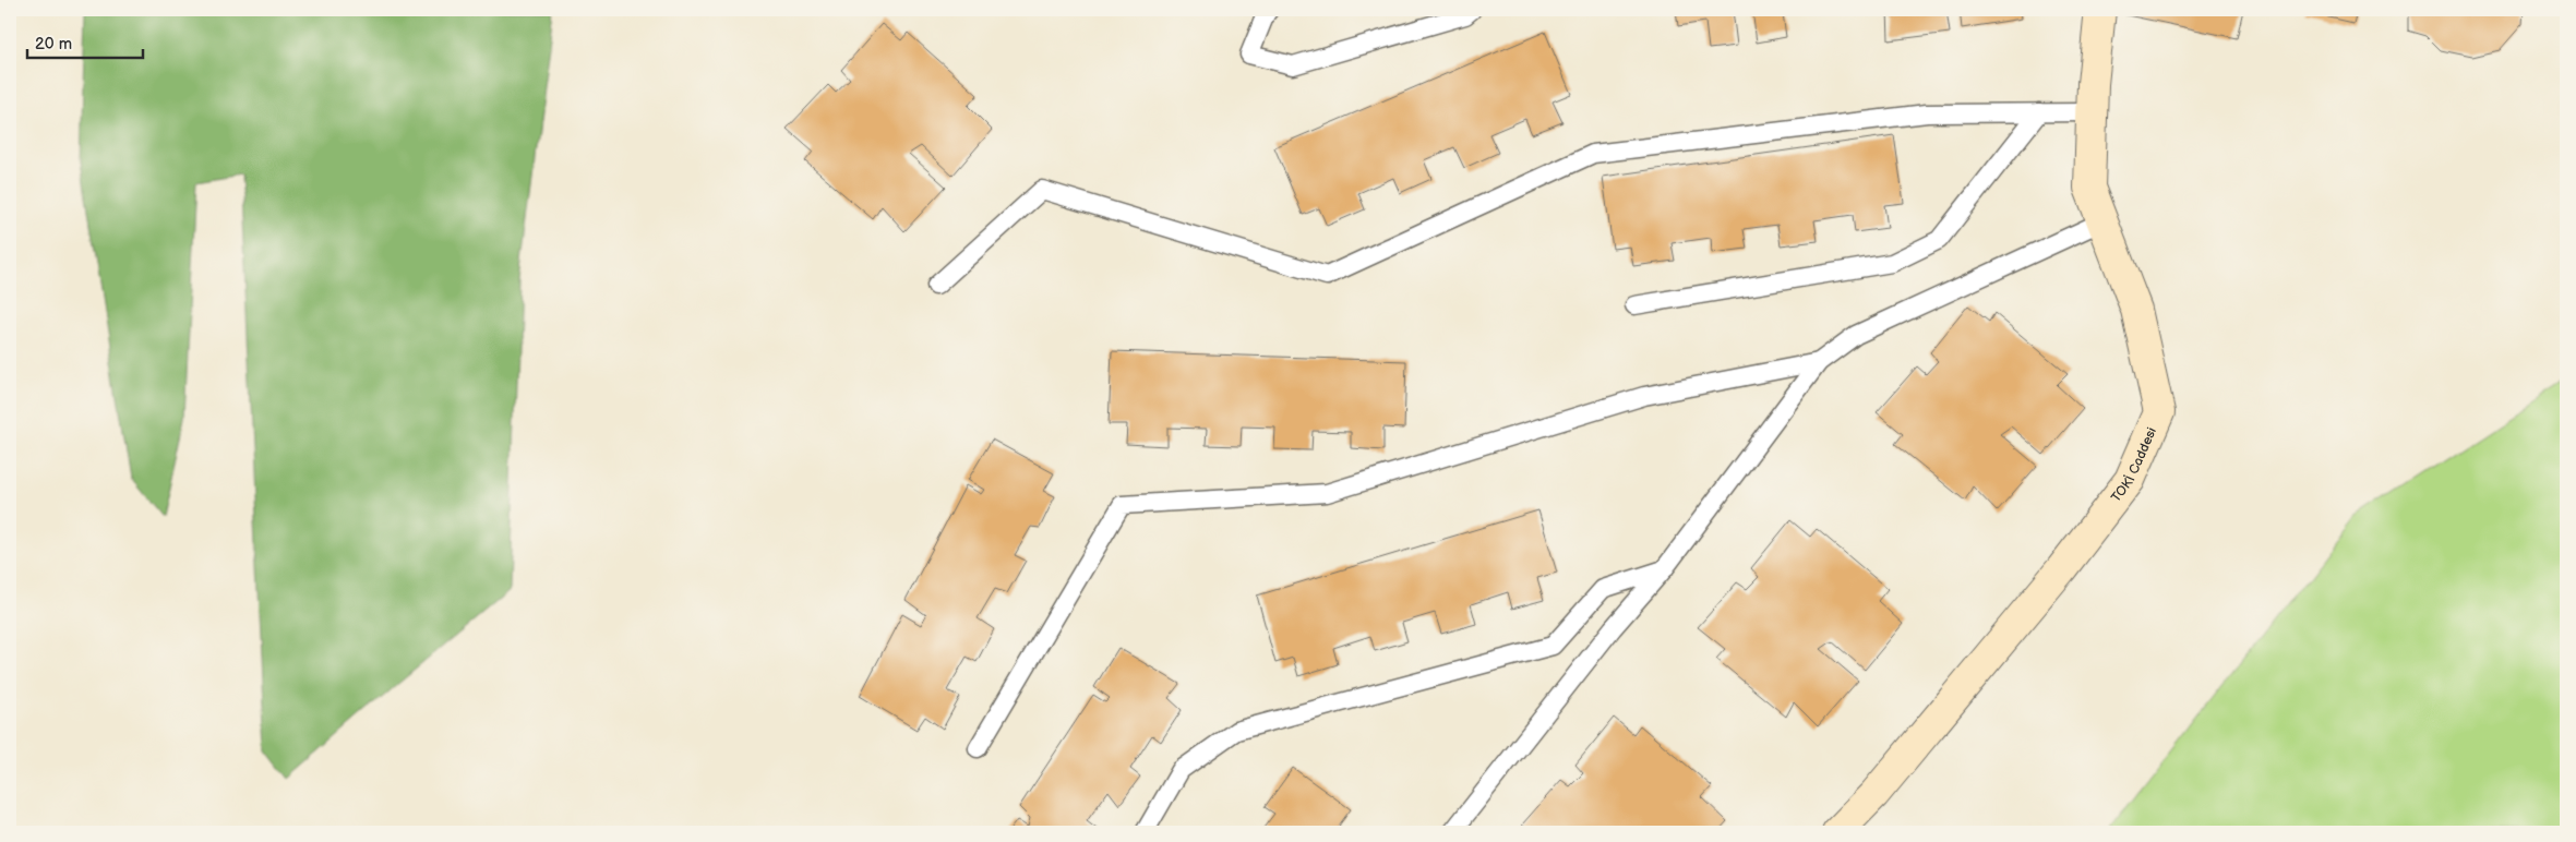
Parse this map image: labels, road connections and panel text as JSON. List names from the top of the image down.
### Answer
{
  "streets": {
    "street": ["TOKİ Caddesi"]
  },
  "scale_bar": "20 m"
}
